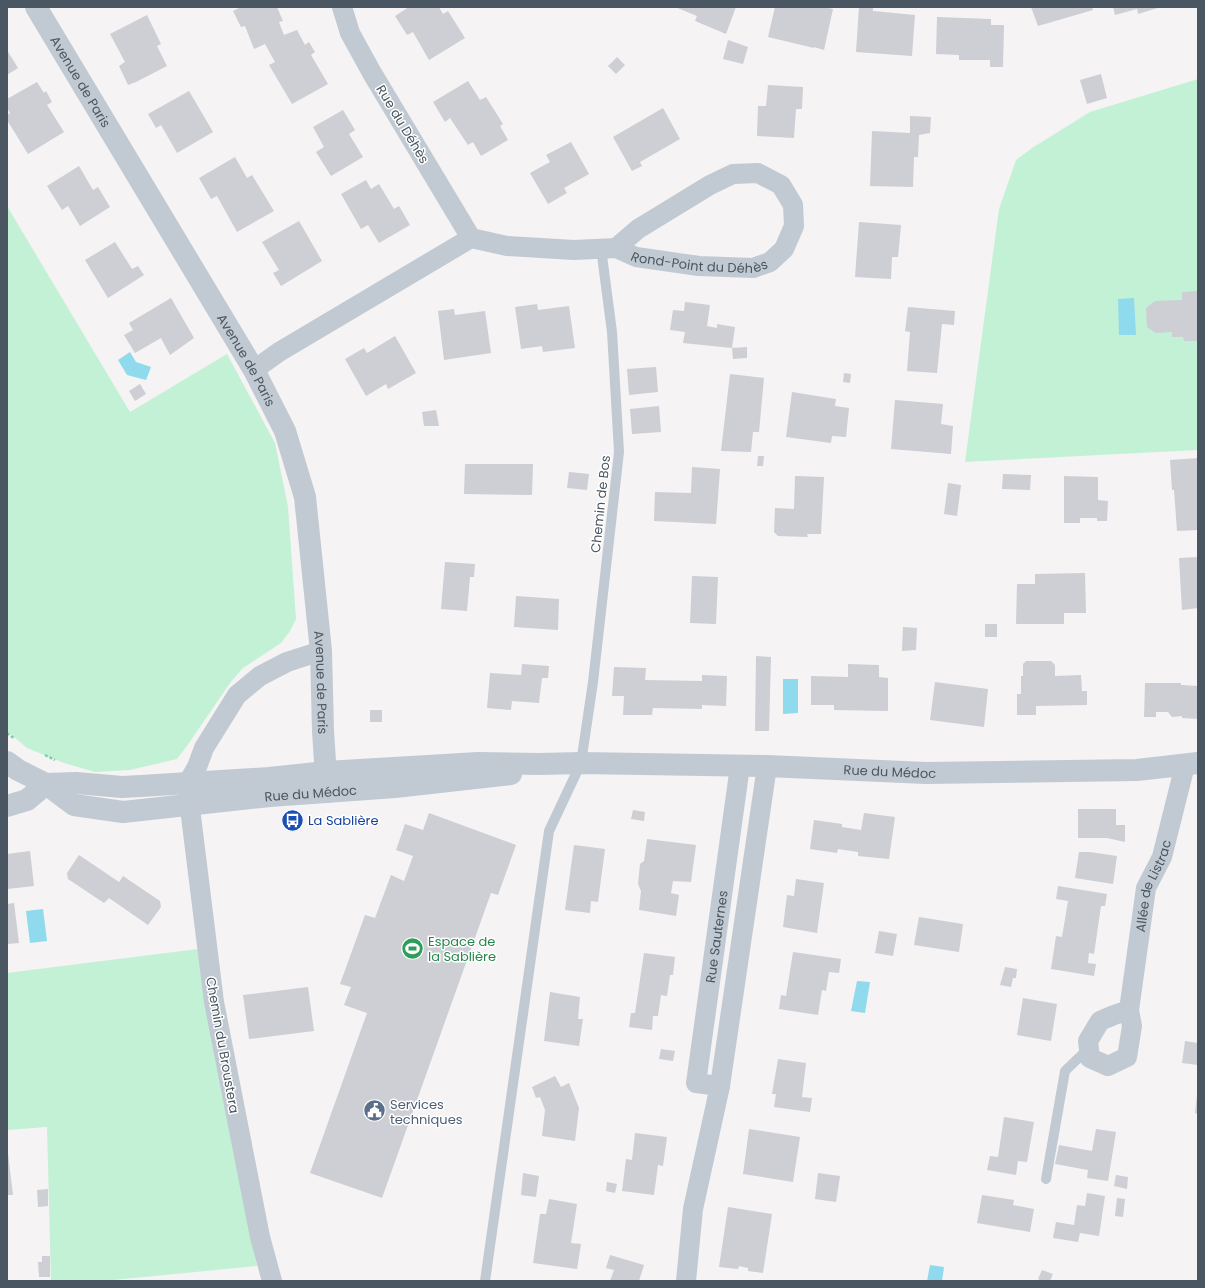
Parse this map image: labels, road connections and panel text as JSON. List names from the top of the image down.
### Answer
{
  "streets": {
    "street": [
      "Avenue de Paris",
      "Rue du Déhès",
      "Rond-Point du Déhès",
      "Rue du Médoc",
      "Allée de Listrac",
      "Rue Sauternes",
      "Chemin du Broustera"
    ],
    "lane": ["Chemin de Bos"]
  },
  "crossings": [
    ["Avenue de Paris", "Rue du Médoc"],
    ["Rond-Point du Déhès", "Chemin de Bos"],
    ["Chemin de Bos", "Rue du Médoc"],
    ["Rue du Médoc", "Allée de Listrac"],
    ["Rue du Médoc", "Rue Sauternes"],
    ["Rue du Médoc", "Chemin du Broustera"]
  ],
  "places": {
    "bus stop": ["La Sablière"],
    "sports": ["Espace de la Sablière"],
    "public building": ["Services techniques"]
  }
}
